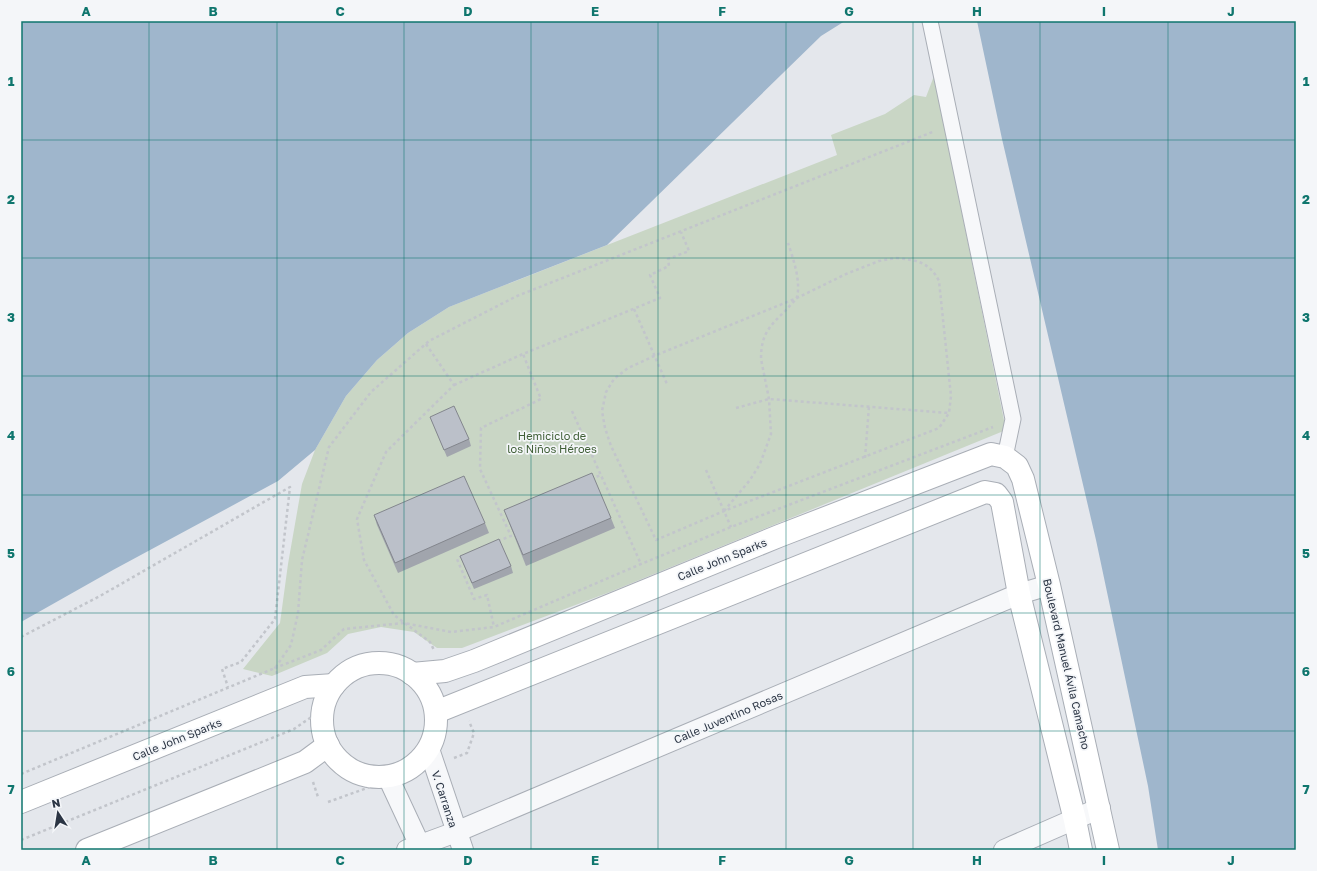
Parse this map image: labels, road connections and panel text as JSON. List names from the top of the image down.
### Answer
{
  "streets": {
    "main road": ["Calle John Sparks", "Boulevard Manuel Ávila Camacho"],
    "street": ["Calle Juventino Rosas", "V. Carranza"]
  },
  "crossings": [
    ["Calle John Sparks", "Boulevard Manuel Ávila Camacho"],
    ["Calle John Sparks", "V. Carranza"],
    ["Boulevard Manuel Ávila Camacho", "Calle Juventino Rosas"],
    ["Calle Juventino Rosas", "V. Carranza"]
  ],
  "parks": ["Hemiciclo de los Niños Héroes"],
  "north": "top",
  "grid": {
    "columns": [
      "A",
      "B",
      "C",
      "D",
      "E",
      "F",
      "G",
      "H",
      "I",
      "J"
    ],
    "rows": [
      "1",
      "2",
      "3",
      "4",
      "5",
      "6",
      "7"
    ]
  }
}
